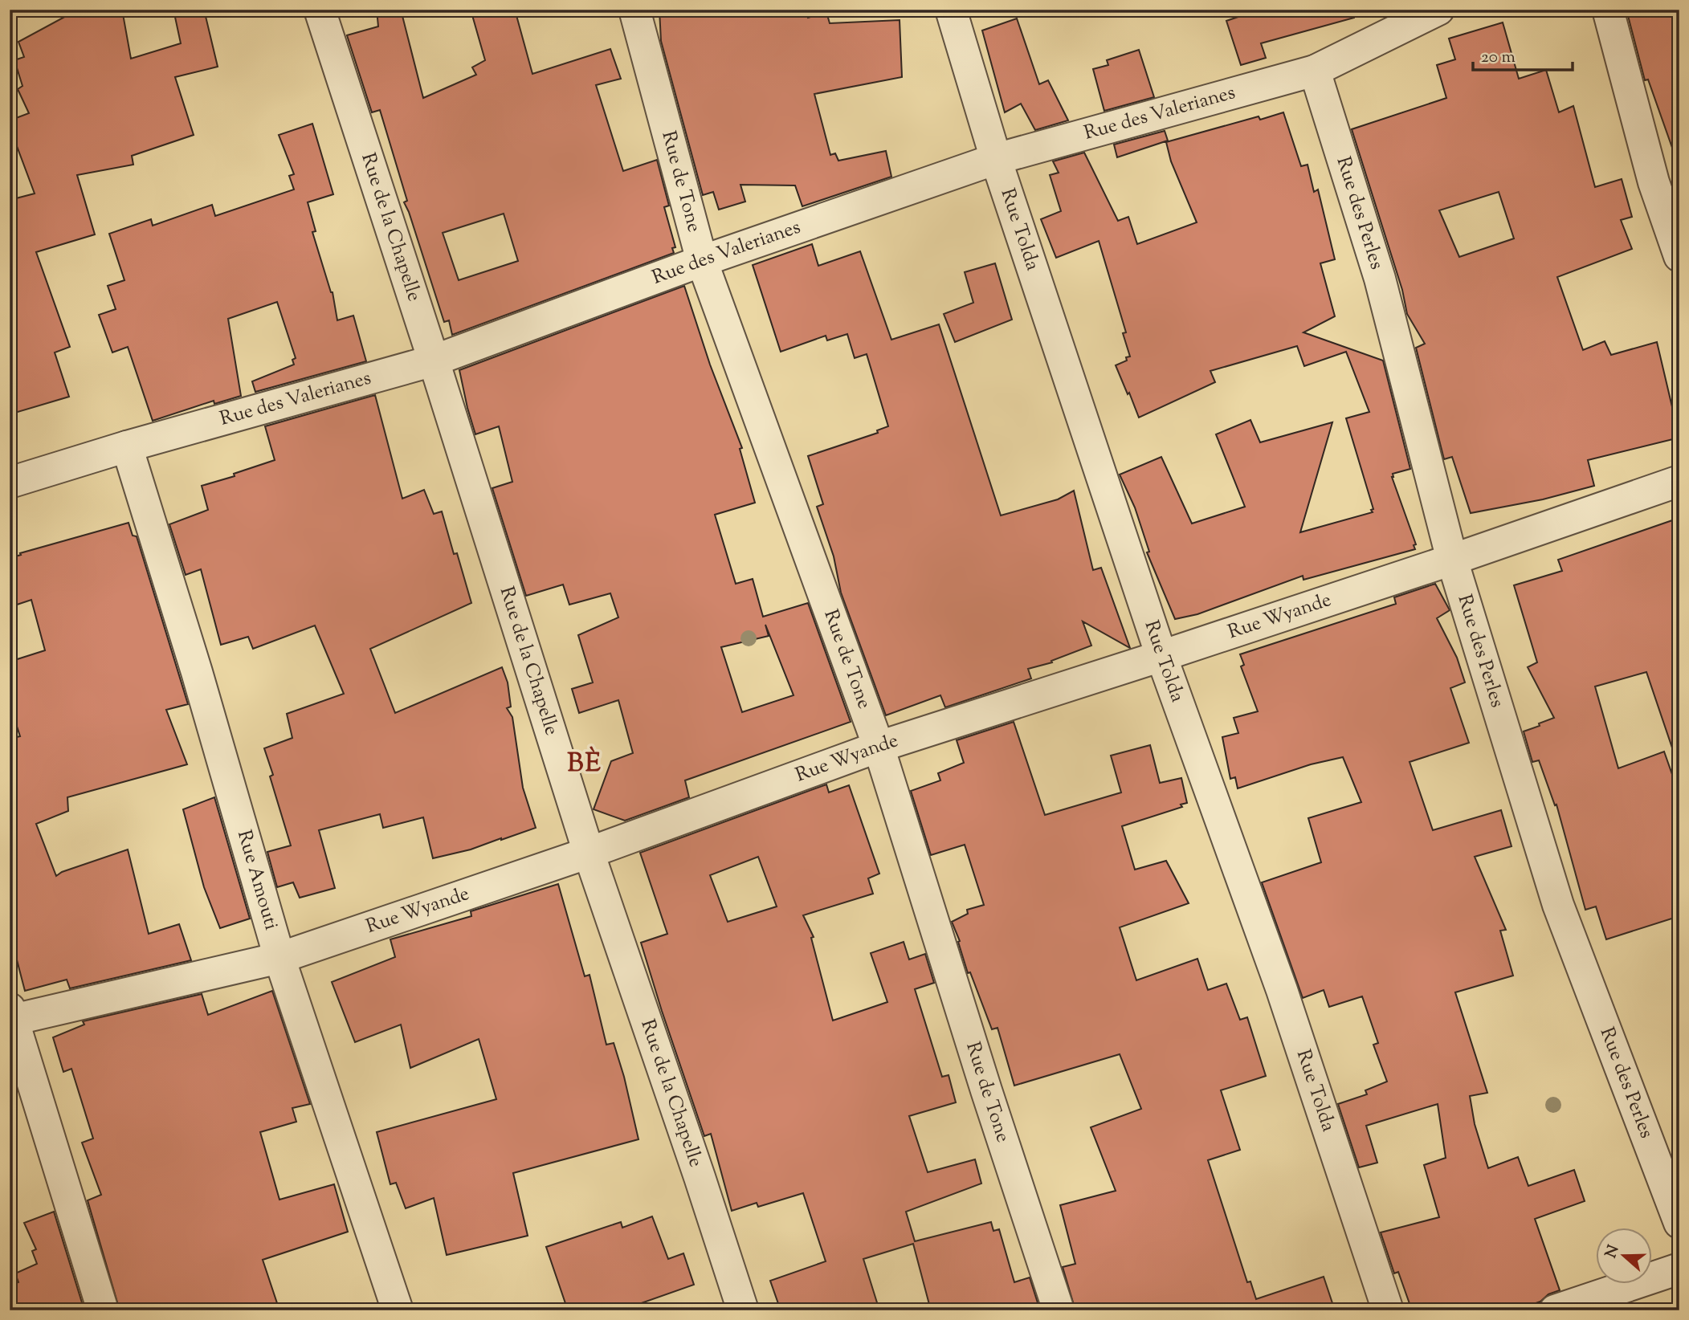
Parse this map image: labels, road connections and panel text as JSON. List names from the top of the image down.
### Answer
{
  "streets": {
    "street": [
      "Rue des Valerianes",
      "Rue de Tone",
      "Rue des Perles",
      "Rue de la Chapelle",
      "Rue Tolda",
      "Rue Wyande",
      "Rue Amouti"
    ]
  },
  "crossings": [
    ["Rue des Valerianes", "Rue de Tone"],
    ["Rue des Valerianes", "Rue des Perles"],
    ["Rue des Valerianes", "Rue de la Chapelle"],
    ["Rue des Valerianes", "Rue Tolda"],
    ["Rue des Valerianes", "Rue Amouti"],
    ["Rue de Tone", "Rue Wyande"],
    ["Rue des Perles", "Rue Wyande"],
    ["Rue de la Chapelle", "Rue Wyande"],
    ["Rue Tolda", "Rue Wyande"],
    ["Rue Wyande", "Rue Amouti"]
  ],
  "districts": ["BÈ"],
  "scale_bar": "20 m",
  "north": "left"
}
